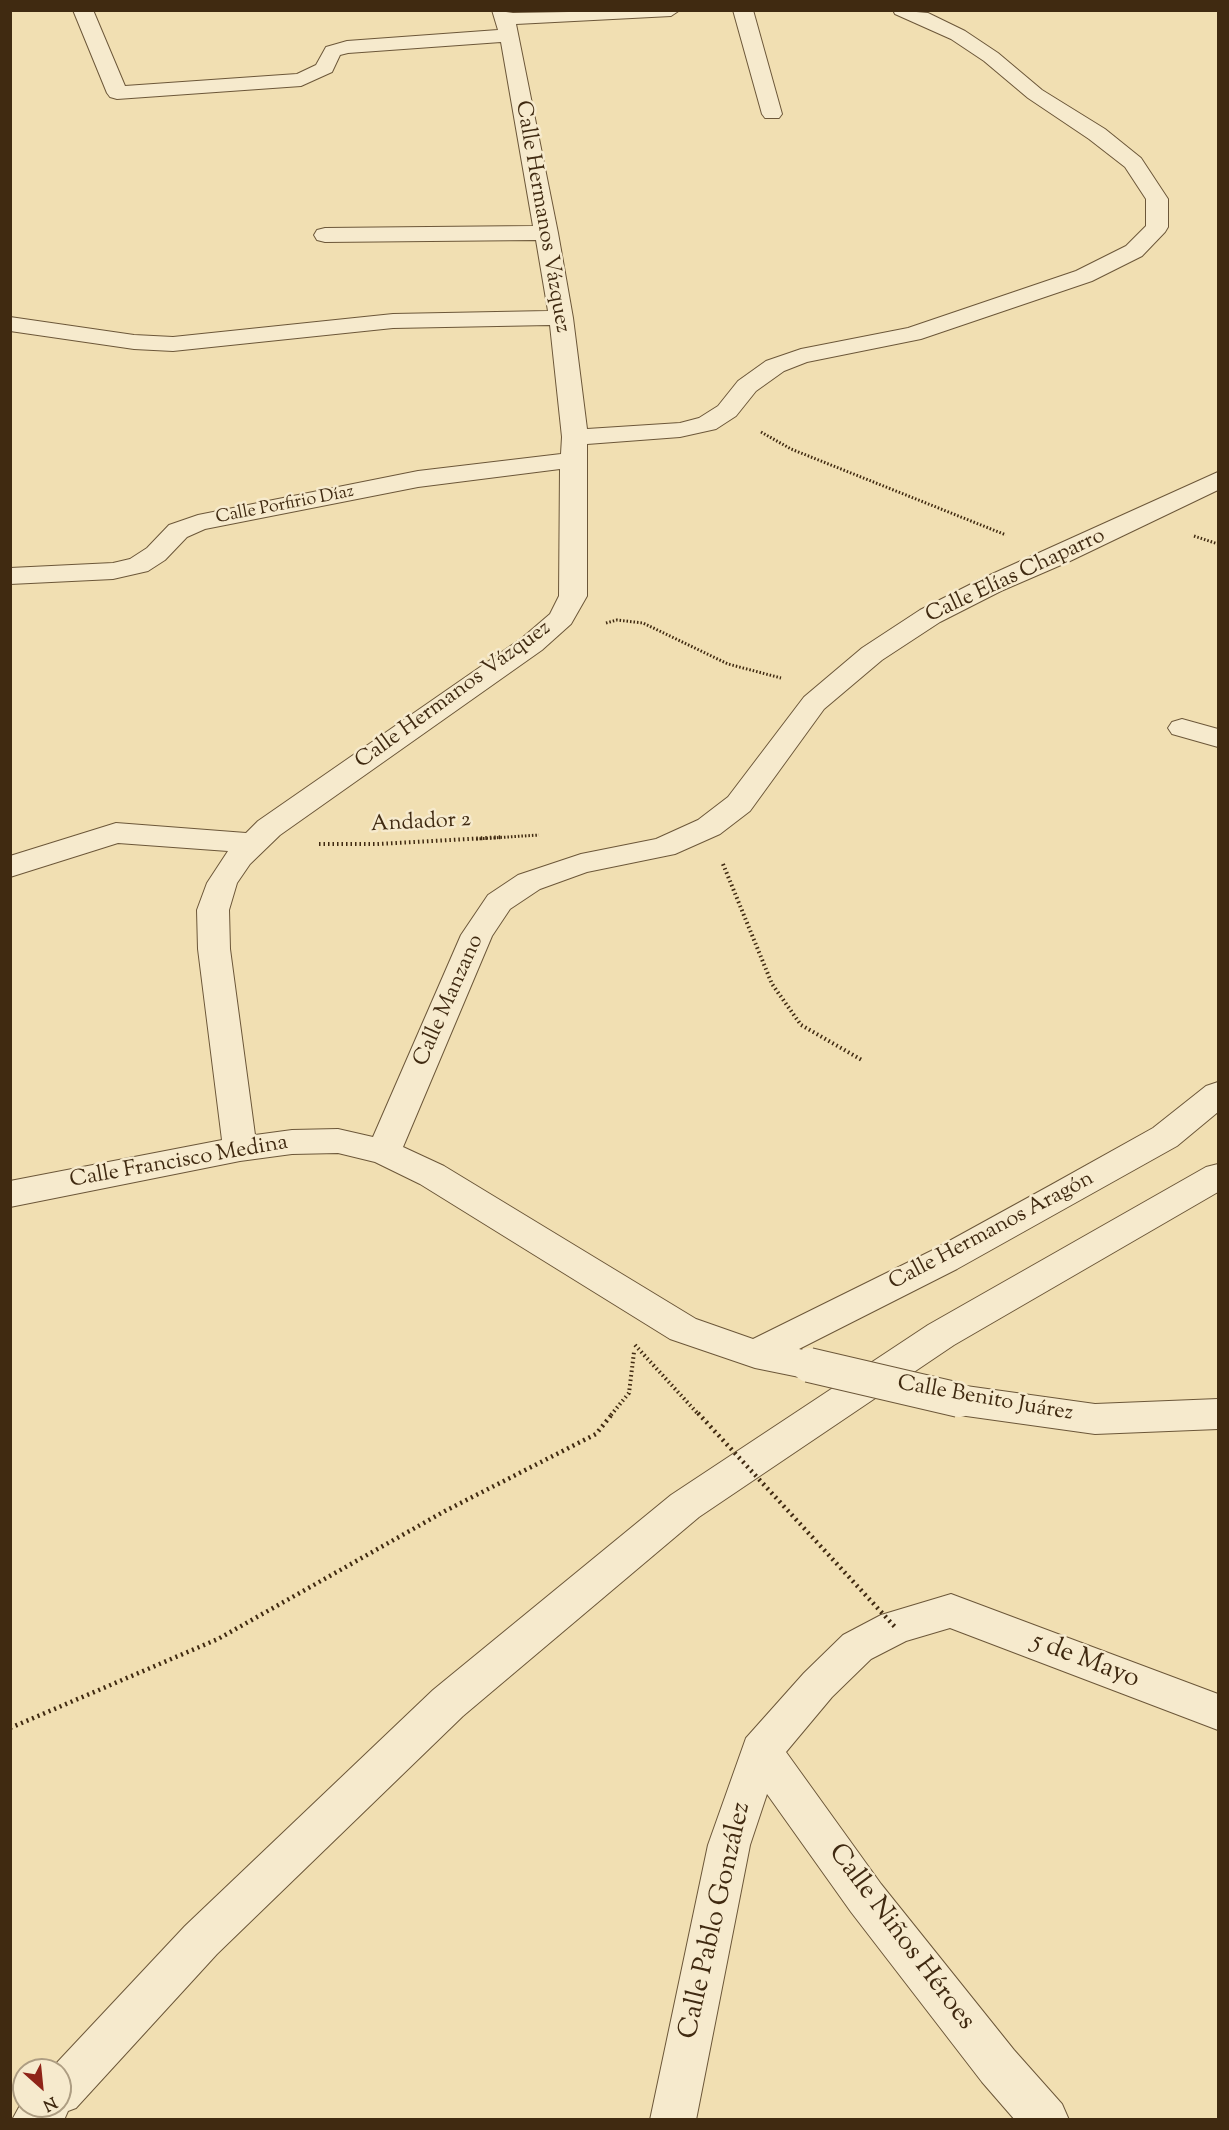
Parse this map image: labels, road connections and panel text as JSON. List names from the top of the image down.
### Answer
{
  "streets": {
    "street": [
      "Calle Hermanos Vázquez",
      "Calle Porfirio Díaz",
      "Calle Elías Chaparro",
      "Calle Manzano",
      "Calle Francisco Medina",
      "Calle Hermanos Aragón",
      "Calle Benito Juárez",
      "5 de Mayo",
      "Calle Pablo González",
      "Calle Niños Héroes"
    ],
    "path": ["Andador 2"]
  },
  "crossings": [
    ["Calle Hermanos Vázquez", "Calle Porfirio Díaz"],
    ["Calle Hermanos Vázquez", "Andador 2"],
    ["Calle Hermanos Vázquez", "Calle Francisco Medina"],
    ["Calle Elías Chaparro", "Calle Manzano"],
    ["Andador 2", "Calle Manzano"],
    ["Calle Manzano", "Calle Francisco Medina"],
    ["Calle Francisco Medina", "Calle Benito Juárez"],
    ["Calle Hermanos Aragón", "Calle Benito Juárez"],
    ["5 de Mayo", "Calle Pablo González"],
    ["Calle Pablo González", "Calle Niños Héroes"]
  ],
  "north": "bottom right"
}
